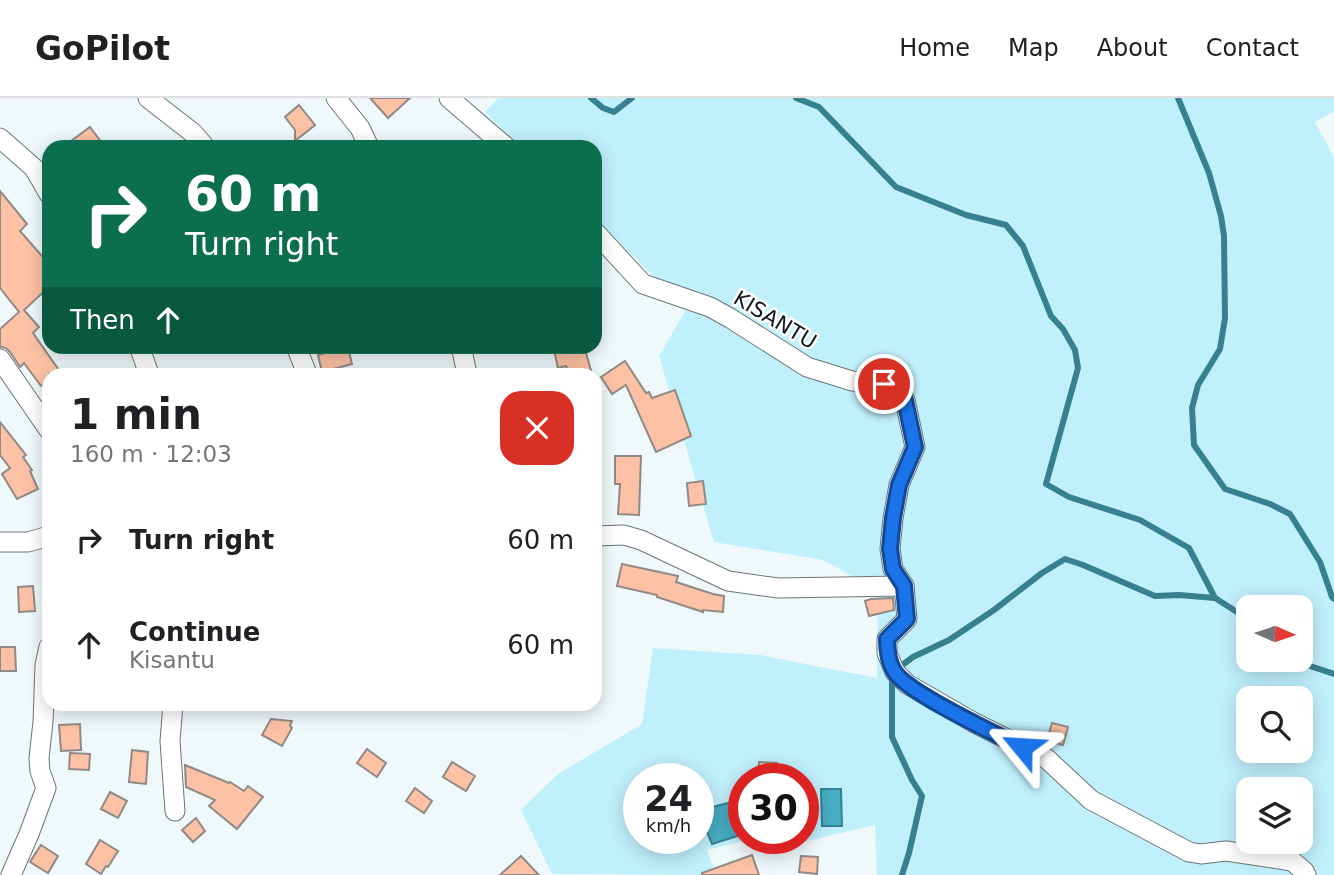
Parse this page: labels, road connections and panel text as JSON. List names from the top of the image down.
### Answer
{
  "streets": {
    "street": ["KISANTU"]
  },
  "north": "right",
  "page": {
    "header": "GoPilot",
    "nav": [
      "Home",
      "Map",
      "About",
      "Contact"
    ],
    "turn": ["60 m", "Turn right"],
    "then": "Then",
    "heading": ["1 min", "160 m · 12:03"],
    "list": [
      {
        "name": "Turn right",
        "value": "60 m"
      },
      {
        "name": "Continue",
        "note": "Kisantu",
        "value": "60 m"
      }
    ],
    "speed": "24 km/h",
    "limit": "30"
  }
}
